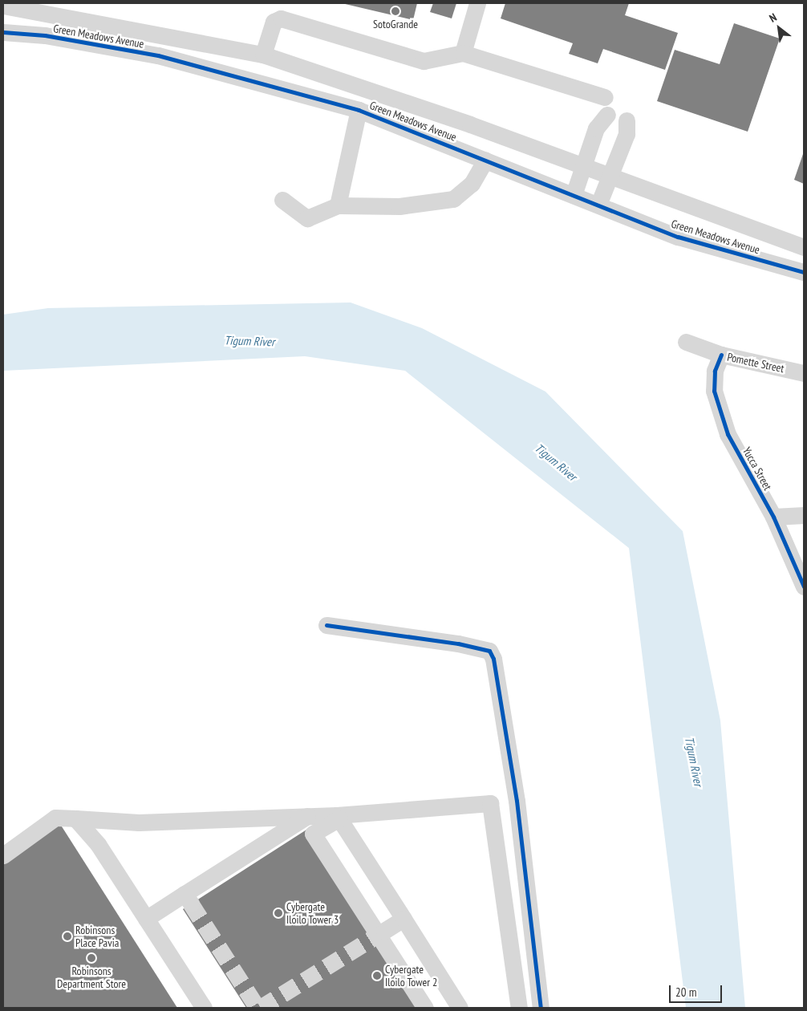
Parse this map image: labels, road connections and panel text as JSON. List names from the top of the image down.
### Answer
{
  "streets": {
    "street": ["Green Meadows Avenue", "Pomette Street", "Yucca Street"]
  },
  "crossings": [
    ["Pomette Street", "Yucca Street"]
  ],
  "water": ["Tigum River"],
  "places": [
    "SotoGrande",
    "Cybergate Iloilo Tower 3",
    "Robinsons Place Pavia",
    "Robinsons Department Store",
    "Cybergate Iloilo Tower 2"
  ],
  "scale_bar": "20 m",
  "north": "top left"
}
